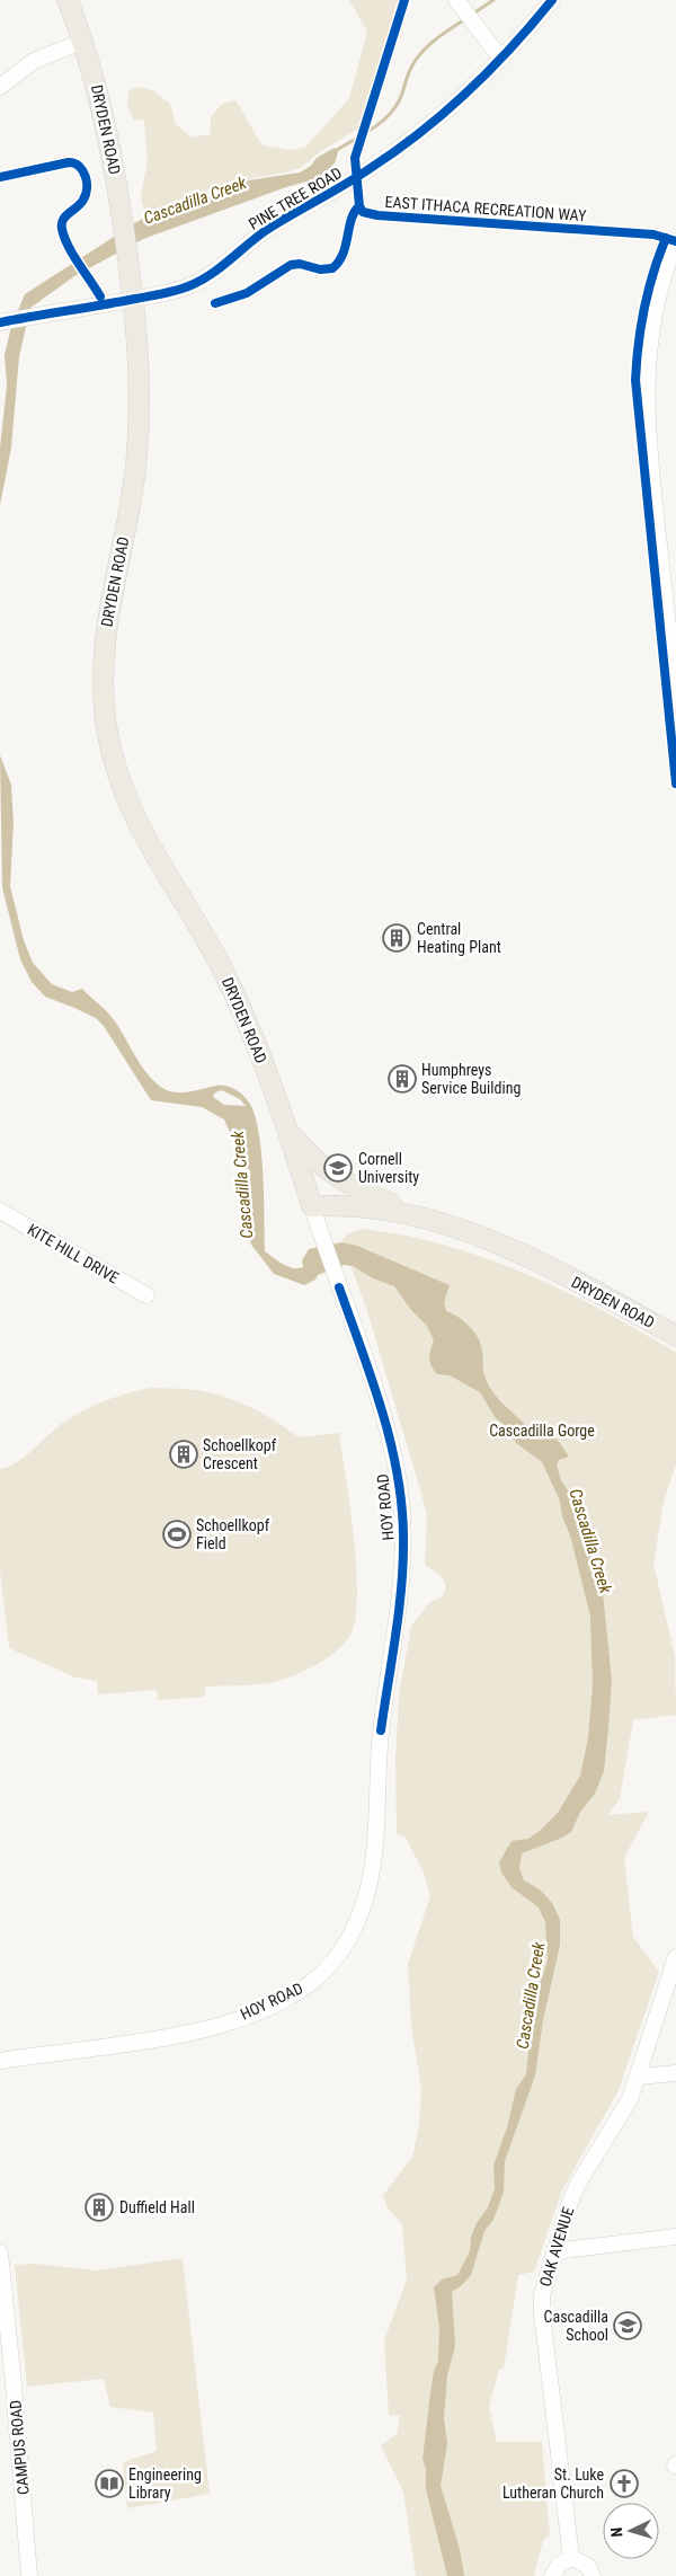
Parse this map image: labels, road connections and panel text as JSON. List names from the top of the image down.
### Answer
{
  "streets": {
    "main road": ["DRYDEN ROAD"],
    "street": [
      "PINE TREE ROAD",
      "KITE HILL DRIVE",
      "HOY ROAD",
      "OAK AVENUE",
      "CAMPUS ROAD"
    ],
    "cycle path": ["EAST ITHACA RECREATION WAY"]
  },
  "crossings": [
    ["DRYDEN ROAD", "PINE TREE ROAD"],
    ["DRYDEN ROAD", "HOY ROAD"]
  ],
  "water": ["Cascadilla Creek"],
  "parks": ["Cascadilla Gorge"],
  "places": {
    "building": [
      "Central Heating Plant",
      "Humphreys Service Building",
      "Schoellkopf Crescent",
      "Duffield Hall"
    ],
    "school or university": ["Cornell University", "Cascadilla School"],
    "sports": ["Schoellkopf Field"],
    "library": ["Engineering Library"],
    "church": ["St. Luke Lutheran Church"]
  },
  "north": "left"
}
